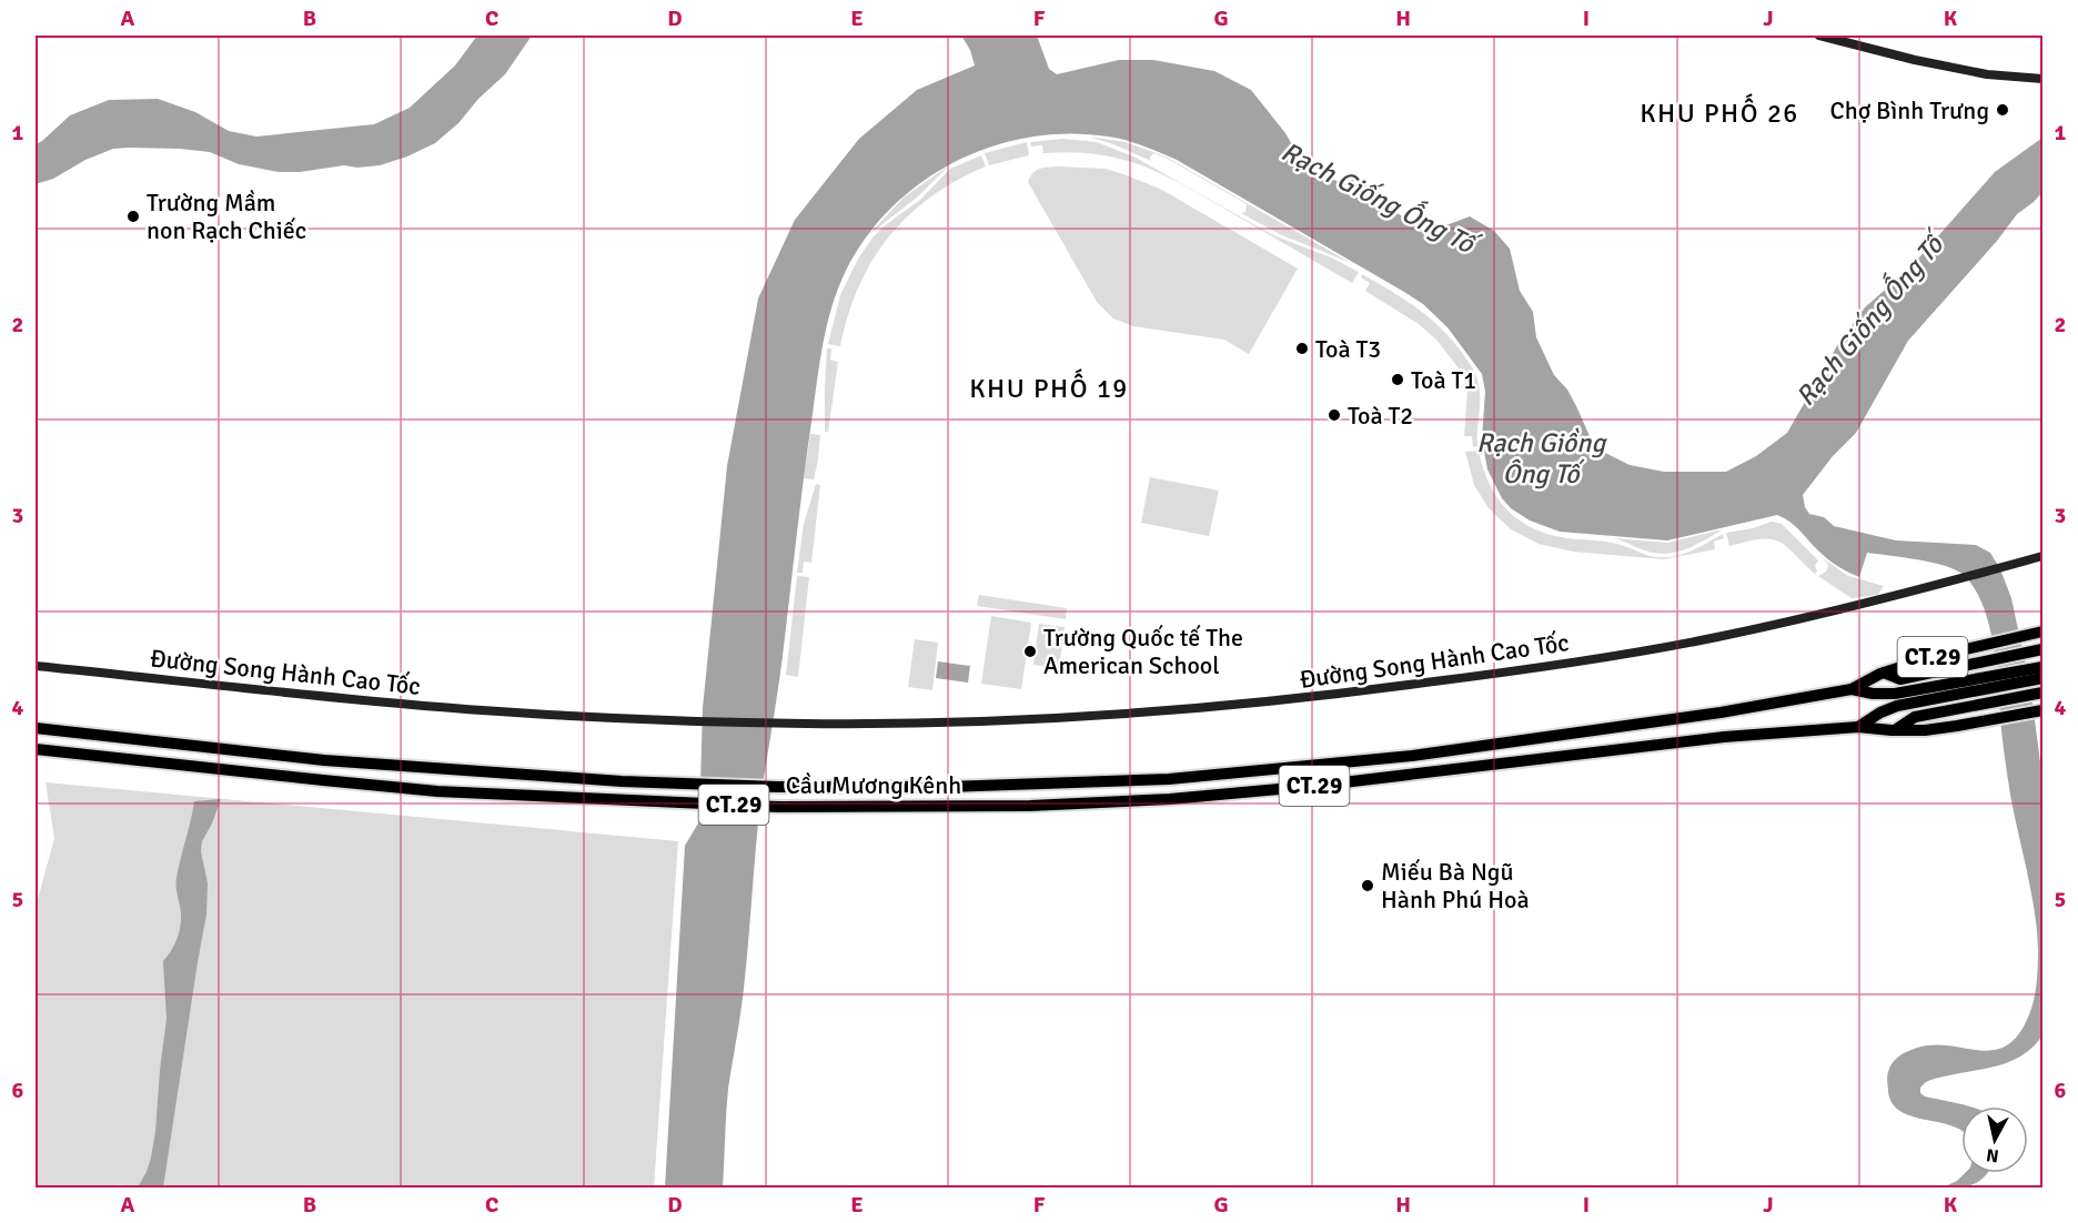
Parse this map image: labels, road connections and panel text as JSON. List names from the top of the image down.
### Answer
{
  "streets": {
    "highway": ["CT.29", "Cầu Mương Kênh"],
    "main road": ["Đường Song Hành Cao Tốc"]
  },
  "crossings": [
    ["CT.29", "Cầu Mương Kênh"]
  ],
  "districts": ["KHU PHỐ 26", "KHU PHỐ 19"],
  "water": ["Rạch Giống Ống Tố", "Rạch Giồng Ông Tố"],
  "places": [
    "Chợ Bình Trưng",
    "Trường Mầm non Rạch Chiếc",
    "Toà T3",
    "Toà T1",
    "Toà T2",
    "Trường Quốc tế The American School",
    "Miếu Bà Ngũ Hành Phú Hoà"
  ],
  "north": "bottom",
  "grid": {
    "columns": [
      "A",
      "B",
      "C",
      "D",
      "E",
      "F",
      "G",
      "H",
      "I",
      "J",
      "K"
    ],
    "rows": [
      "1",
      "2",
      "3",
      "4",
      "5",
      "6"
    ]
  }
}
